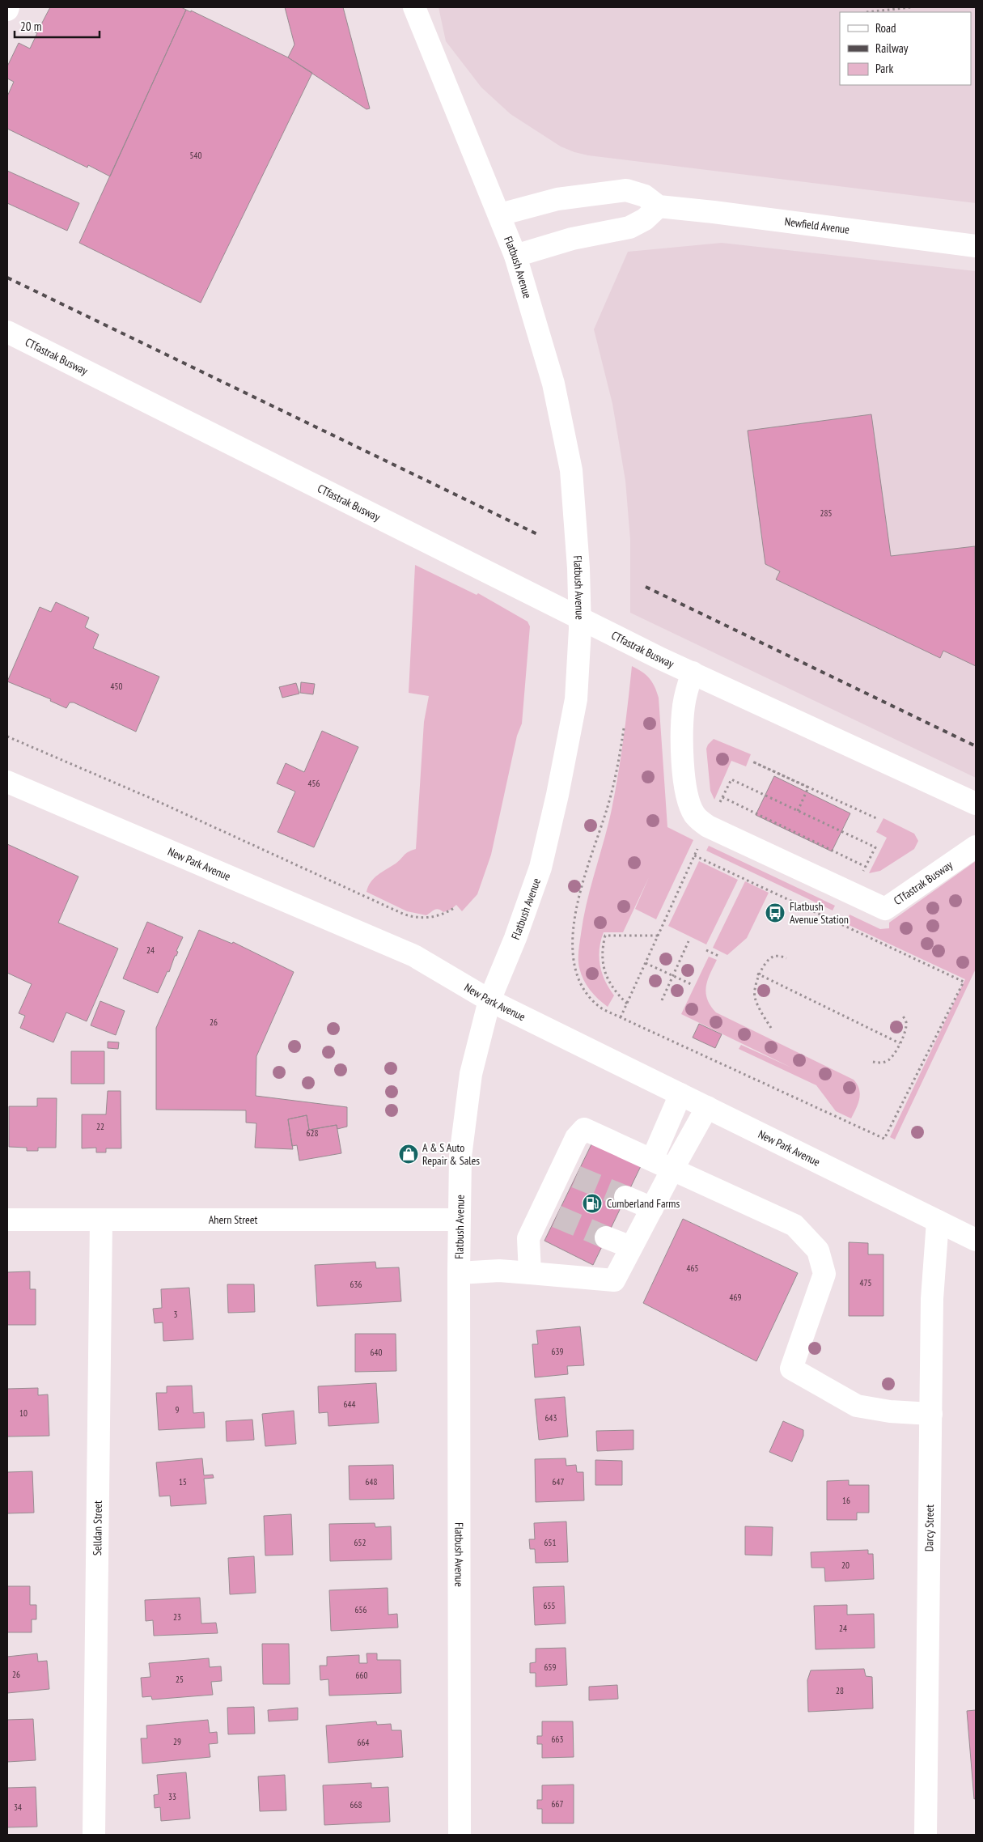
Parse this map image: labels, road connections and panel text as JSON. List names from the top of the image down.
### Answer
{
  "streets": {
    "street": [
      "Newfield Avenue",
      "Flatbush Avenue",
      "CTfastrak Busway",
      "New Park Avenue",
      "Ahern Street",
      "Selldan Street",
      "Darcy Street"
    ]
  },
  "crossings": [
    ["Newfield Avenue", "Flatbush Avenue"],
    ["Flatbush Avenue", "New Park Avenue"],
    ["Flatbush Avenue", "Ahern Street"],
    ["New Park Avenue", "Darcy Street"],
    ["Ahern Street", "Selldan Street"]
  ],
  "places": {
    "bus stop": ["Flatbush Avenue Station"],
    "shop": ["A & S Auto Repair & Sales"],
    "fuel station": ["Cumberland Farms"]
  },
  "house_numbers": [
    "540",
    "285",
    "450",
    "456",
    "24",
    "26",
    "22",
    "628",
    "465",
    "475",
    "636",
    "469",
    "3",
    "639",
    "640",
    "644",
    "9",
    "10",
    "643",
    "15",
    "648",
    "647",
    "16",
    "652",
    "651",
    "20",
    "655",
    "656",
    "23",
    "24",
    "659",
    "26",
    "660",
    "25",
    "28",
    "663",
    "29",
    "664",
    "33",
    "667",
    "668",
    "34"
  ],
  "legend": ["Road", "Railway", "Park"],
  "scale_bar": "20 m"
}
